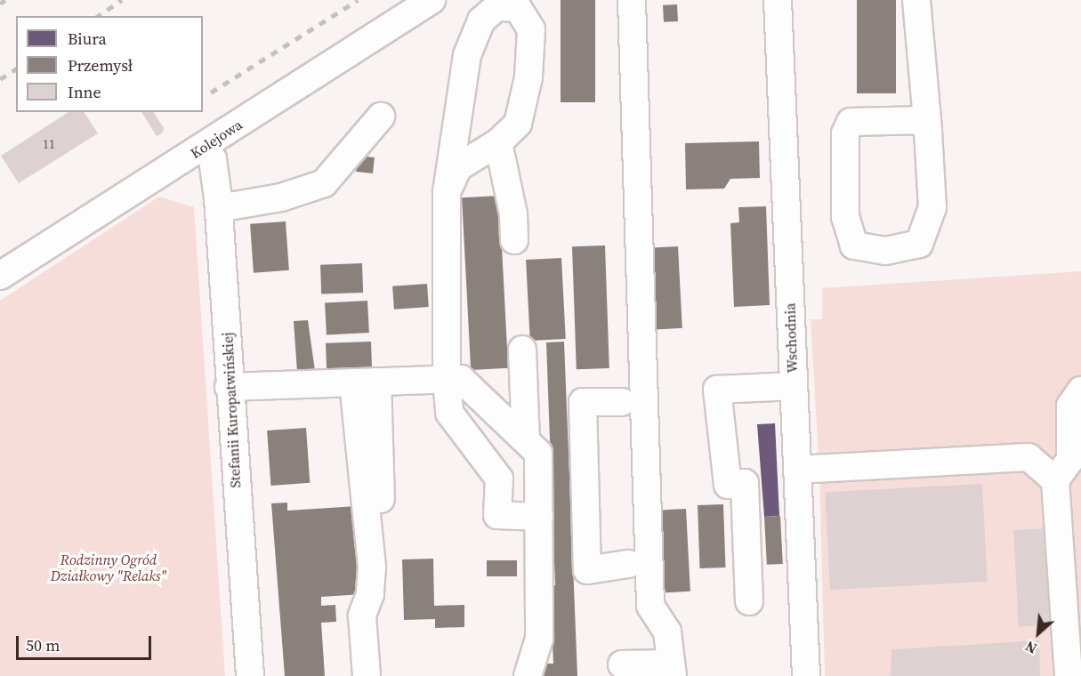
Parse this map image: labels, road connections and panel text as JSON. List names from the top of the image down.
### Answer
{
  "streets": {
    "street": ["Kolejowa", "Wschodnia", "Stefanii Kuropatwińskiej"]
  },
  "crossings": [
    ["Kolejowa", "Stefanii Kuropatwińskiej"]
  ],
  "parks": ["Rodzinny Ogród Działkowy \"Relaks\""],
  "house_numbers": ["11"],
  "legend": ["Biura", "Przemysł", "Inne"],
  "scale_bar": "50 m",
  "north": "bottom left"
}
